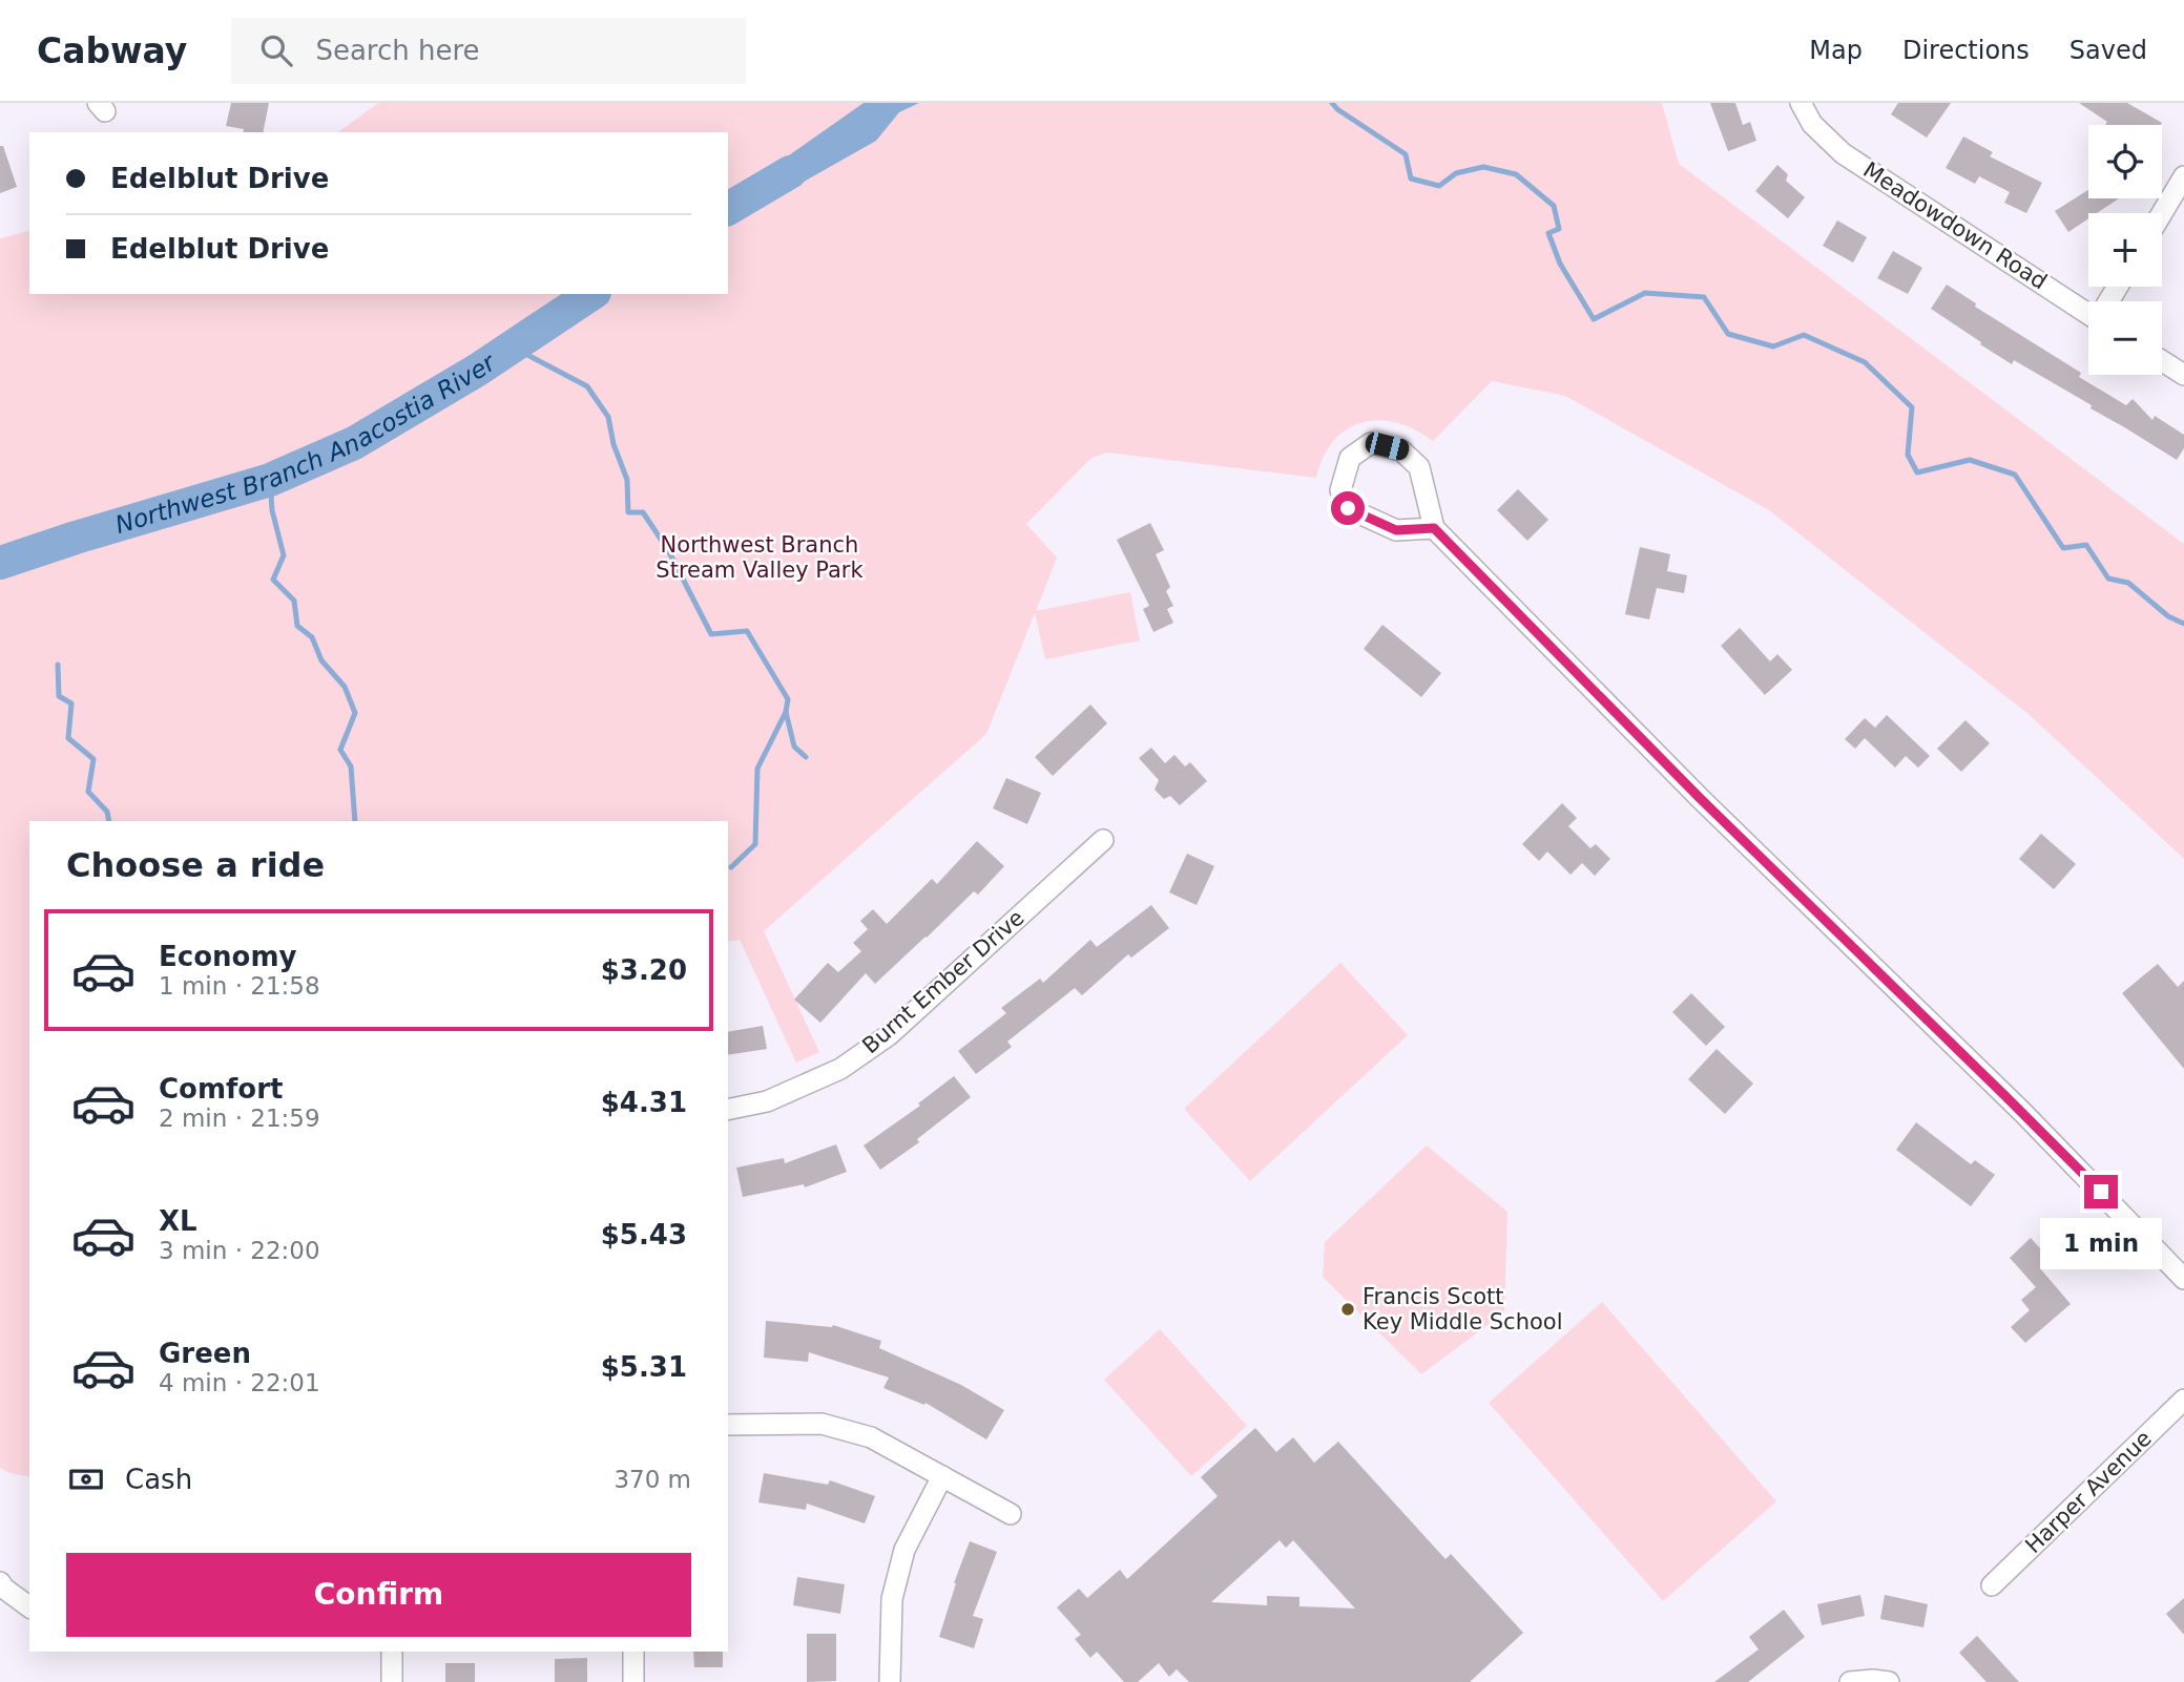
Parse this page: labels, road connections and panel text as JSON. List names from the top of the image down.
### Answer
{
  "streets": {
    "street": ["Meadowdown Road", "Burnt Ember Drive", "Harper Avenue"]
  },
  "water": ["Northwest Branch Anacostia River"],
  "parks": ["Northwest Branch Stream Valley Park"],
  "places": ["Francis Scott Key Middle School"],
  "page": {
    "header": "Cabway",
    "search": "Search here",
    "nav": ["Map", "Directions", "Saved"],
    "map_buttons": ["+", "−"],
    "banner": ["Edelblut Drive", "Edelblut Drive"],
    "heading": "Choose a ride",
    "list": [
      {
        "name": "Economy",
        "note": "1 min · 21:58",
        "value": "$3.20"
      },
      {
        "name": "Comfort",
        "note": "2 min · 21:59",
        "value": "$4.31"
      },
      {
        "name": "XL",
        "note": "3 min · 22:00",
        "value": "$5.43"
      },
      {
        "name": "Green",
        "note": "4 min · 22:01",
        "value": "$5.31"
      }
    ],
    "bubble": "1 min",
    "pay": ["Cash", "370 m"],
    "buttons": "Confirm"
  }
}
